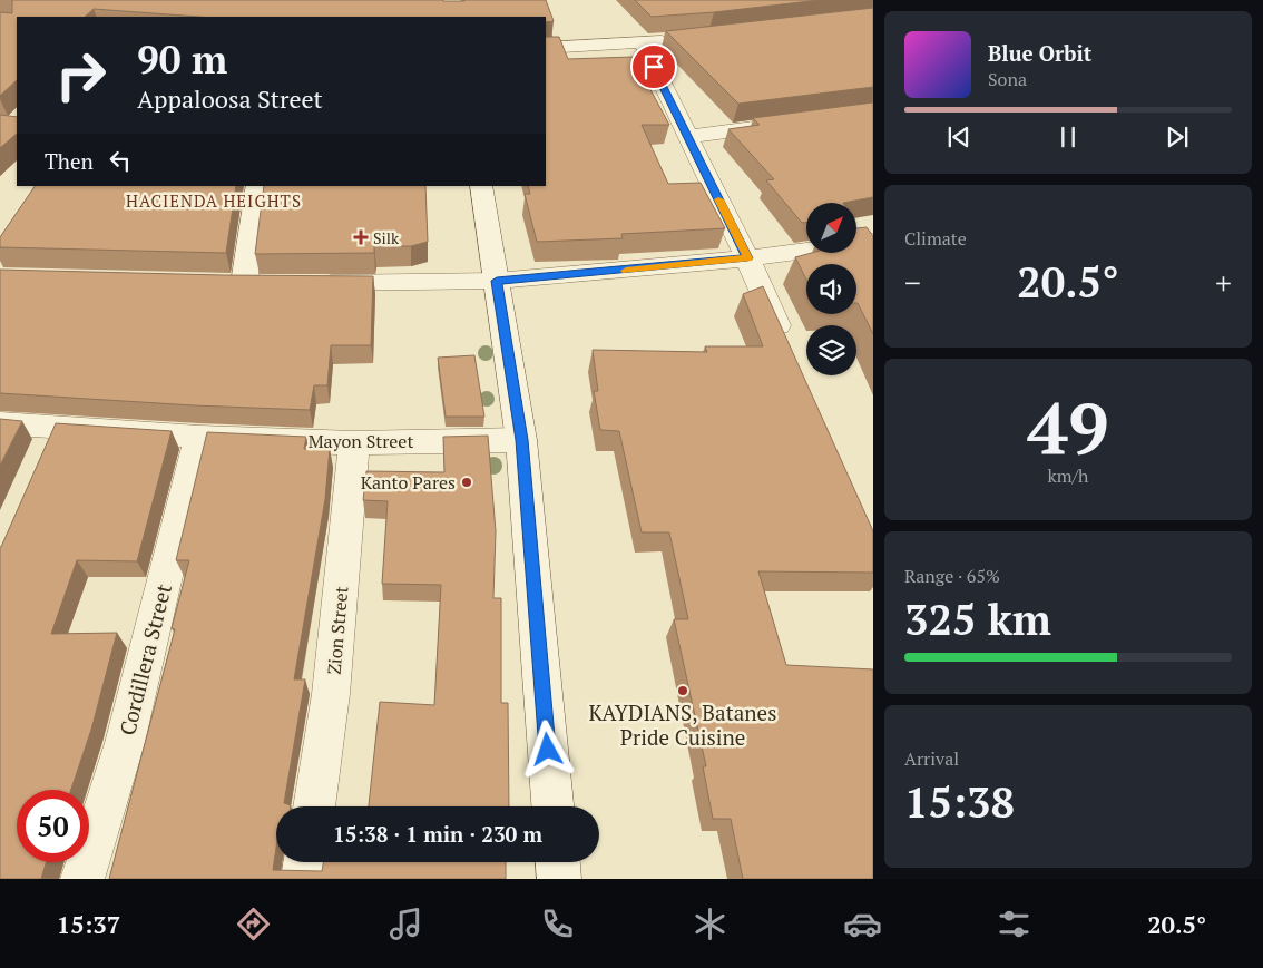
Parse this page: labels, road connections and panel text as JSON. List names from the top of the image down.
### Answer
{
  "streets": {
    "street": ["Mayon Street", "Zion Street", "Cordillera Street"]
  },
  "crossings": [
    ["Mayon Street", "Zion Street"],
    ["Mayon Street", "Cordillera Street"]
  ],
  "districts": ["HACIENDA HEIGHTS"],
  "places": {
    "health": ["Silk"],
    "other": ["Kanto Pares", "KAYDIANS, Batanes Pride Cuisine"]
  },
  "north": "top right",
  "page": {
    "turn": ["90 m", "Appaloosa Street"],
    "song": ["Blue Orbit", "Sona"],
    "then": "Then",
    "tile": [
      "Climate",
      ["49", "km/h"],
      ["Range · 65%", "325 km"],
      ["Arrival", "15:38"]
    ],
    "heat": ["−", "20.5°", "+"],
    "limit": "50",
    "trip": "15:38 · 1 min · 230 m",
    "tabs": ["15:37", "20.5°"]
  }
}
